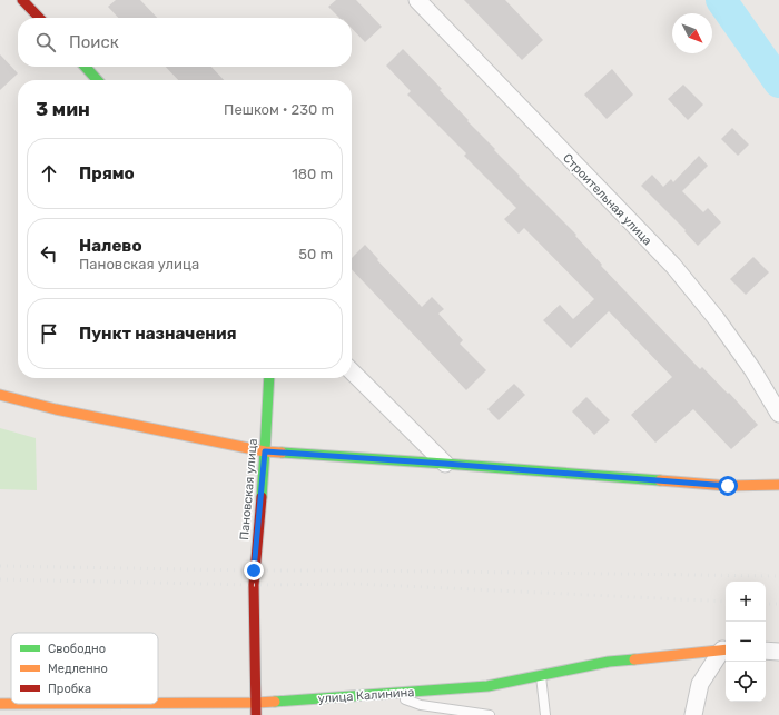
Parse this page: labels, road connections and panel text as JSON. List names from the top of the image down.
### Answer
{
  "streets": {
    "street": ["Строительная улица", "Пановская улица", "улица Калинина"]
  },
  "crossings": [
    ["Пановская улица", "улица Калинина"]
  ],
  "legend": ["Свободно", "Медленно", "Пробка"],
  "north": "bottom right",
  "page": {
    "search": "Поиск",
    "heading": ["3 мин", "Пешком · 230 m"],
    "list": [
      ["Прямо", "180 m"],
      ["Налево", "Пановская улица", "50 m"],
      "Пункт назначения"
    ],
    "map_buttons": ["+", "−"]
  }
}
